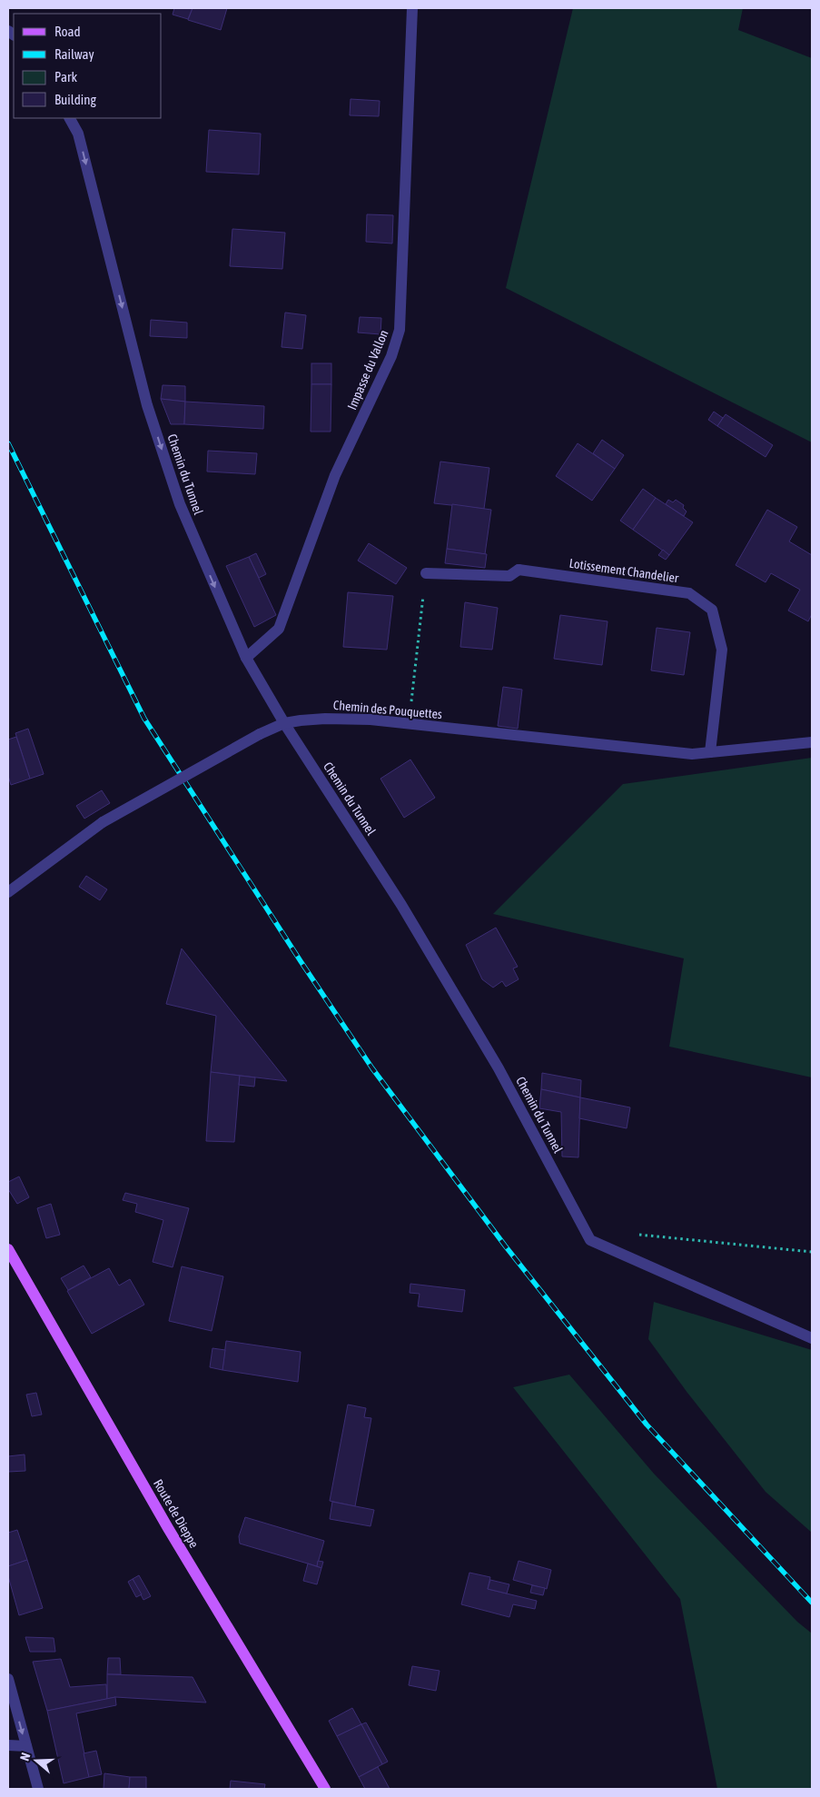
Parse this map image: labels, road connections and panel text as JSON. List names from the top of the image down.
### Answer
{
  "streets": {
    "main road": ["Route de Dieppe"],
    "street": [
      "Impasse du Vallon",
      "Chemin du Tunnel",
      "Lotissement Chandelier",
      "Chemin des Pouquettes"
    ]
  },
  "crossings": [
    ["Impasse du Vallon", "Chemin du Tunnel"],
    ["Chemin du Tunnel", "Chemin des Pouquettes"],
    ["Lotissement Chandelier", "Chemin des Pouquettes"]
  ],
  "one_way": ["Chemin du Tunnel"],
  "legend": [
    "Road",
    "Railway",
    "Park",
    "Building"
  ],
  "north": "left"
}
